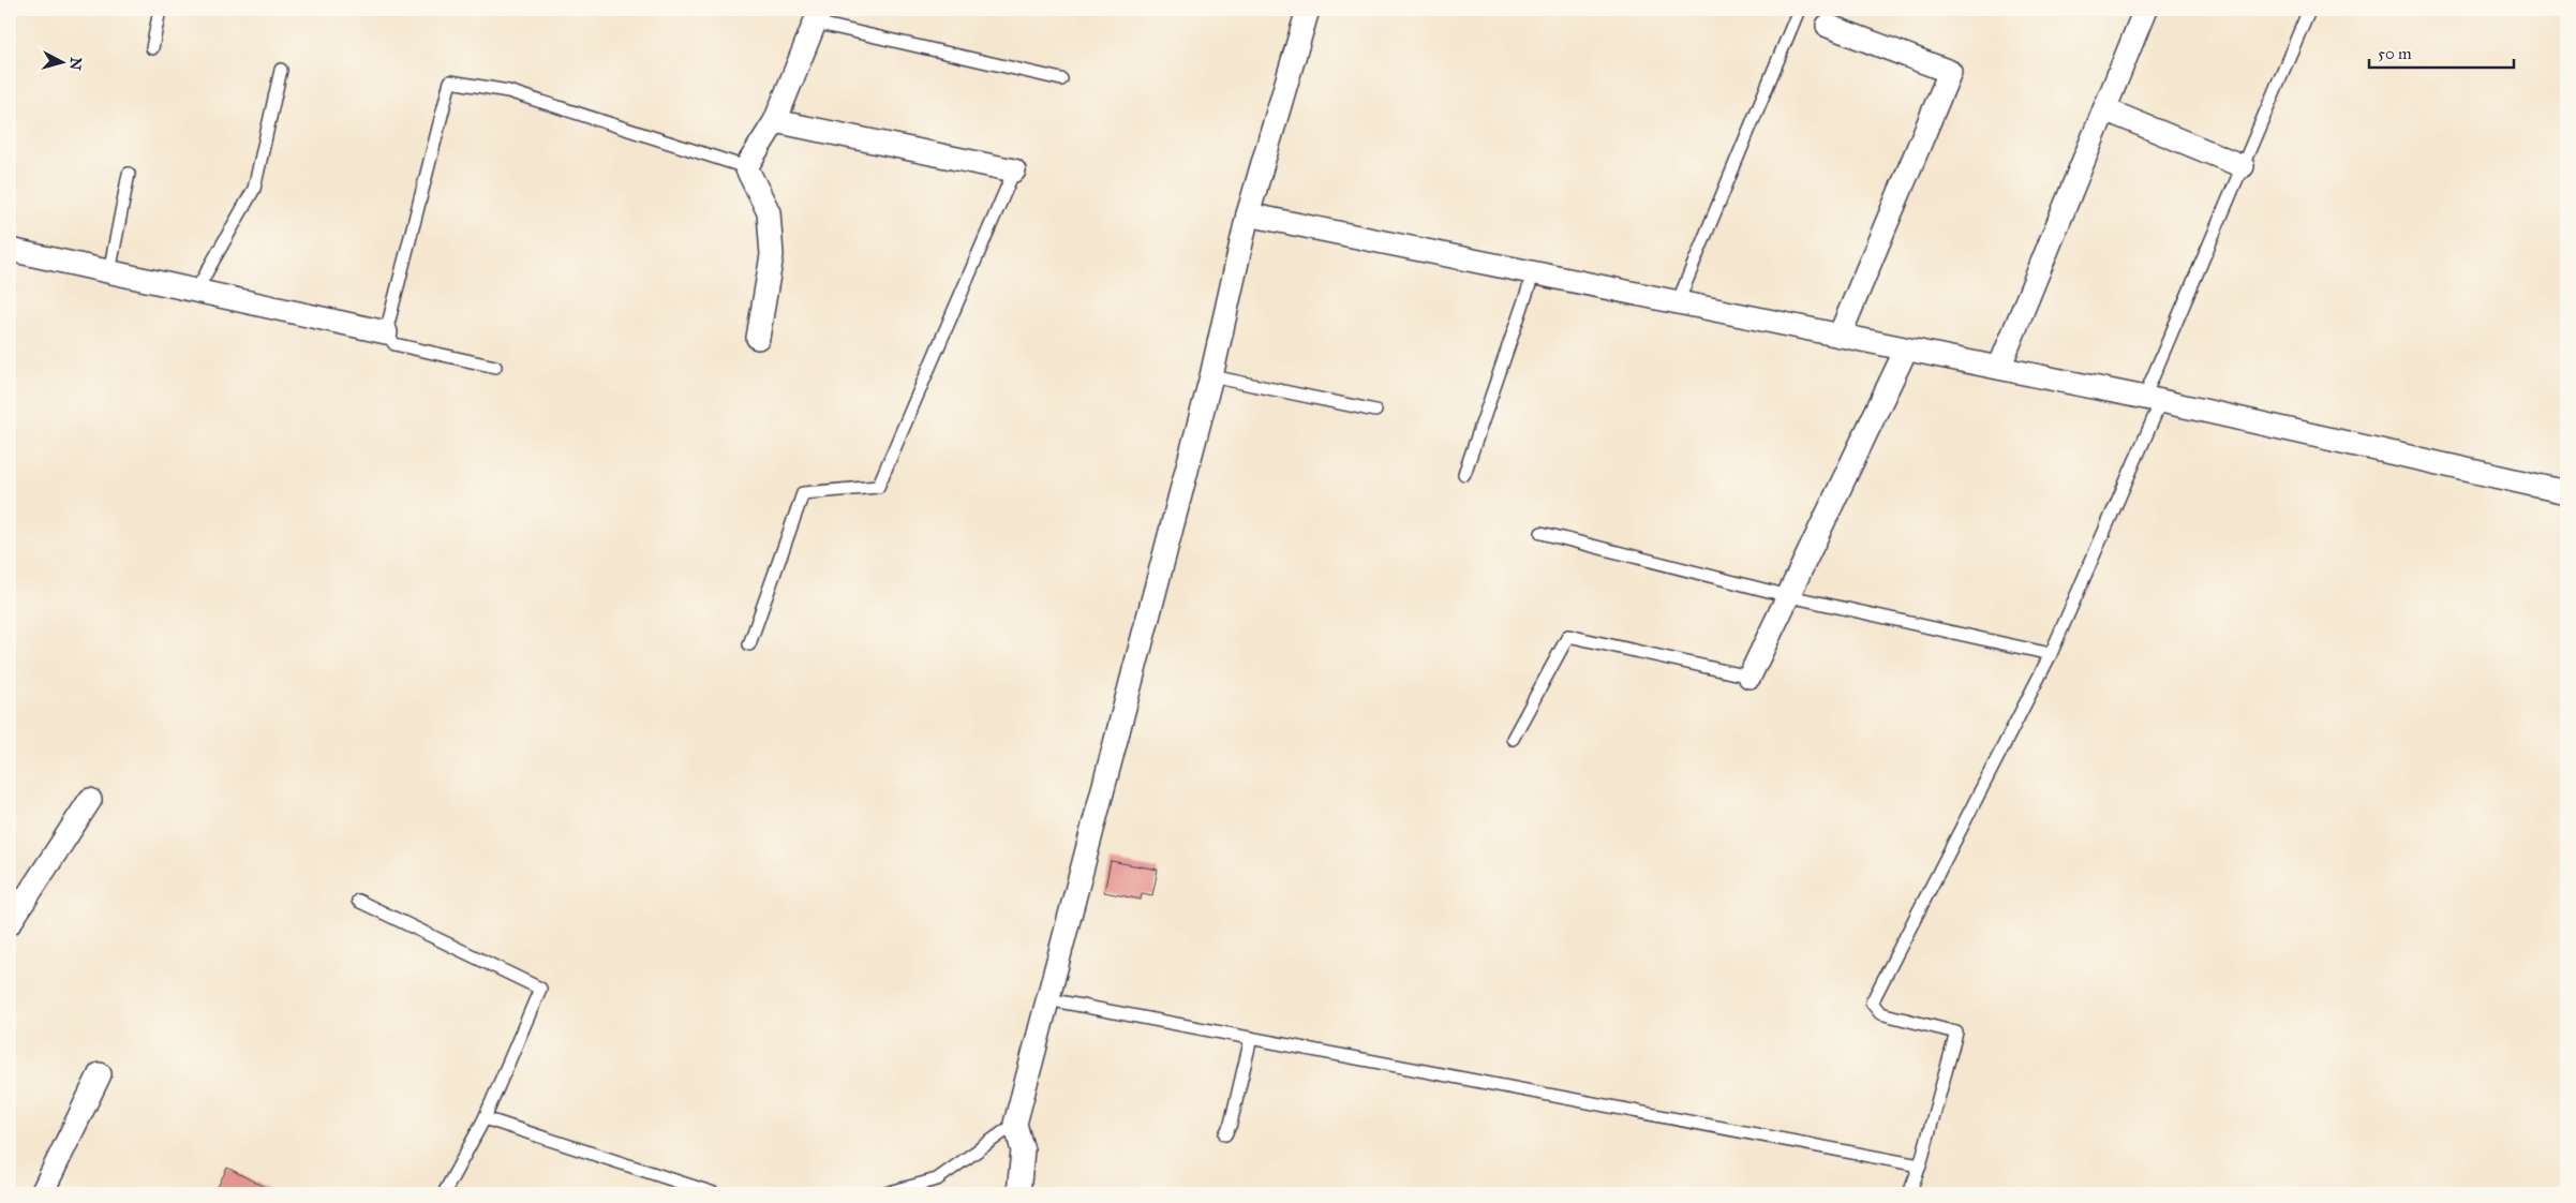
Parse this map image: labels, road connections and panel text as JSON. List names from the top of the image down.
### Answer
{
  "scale_bar": "50 m",
  "north": "right"
}
